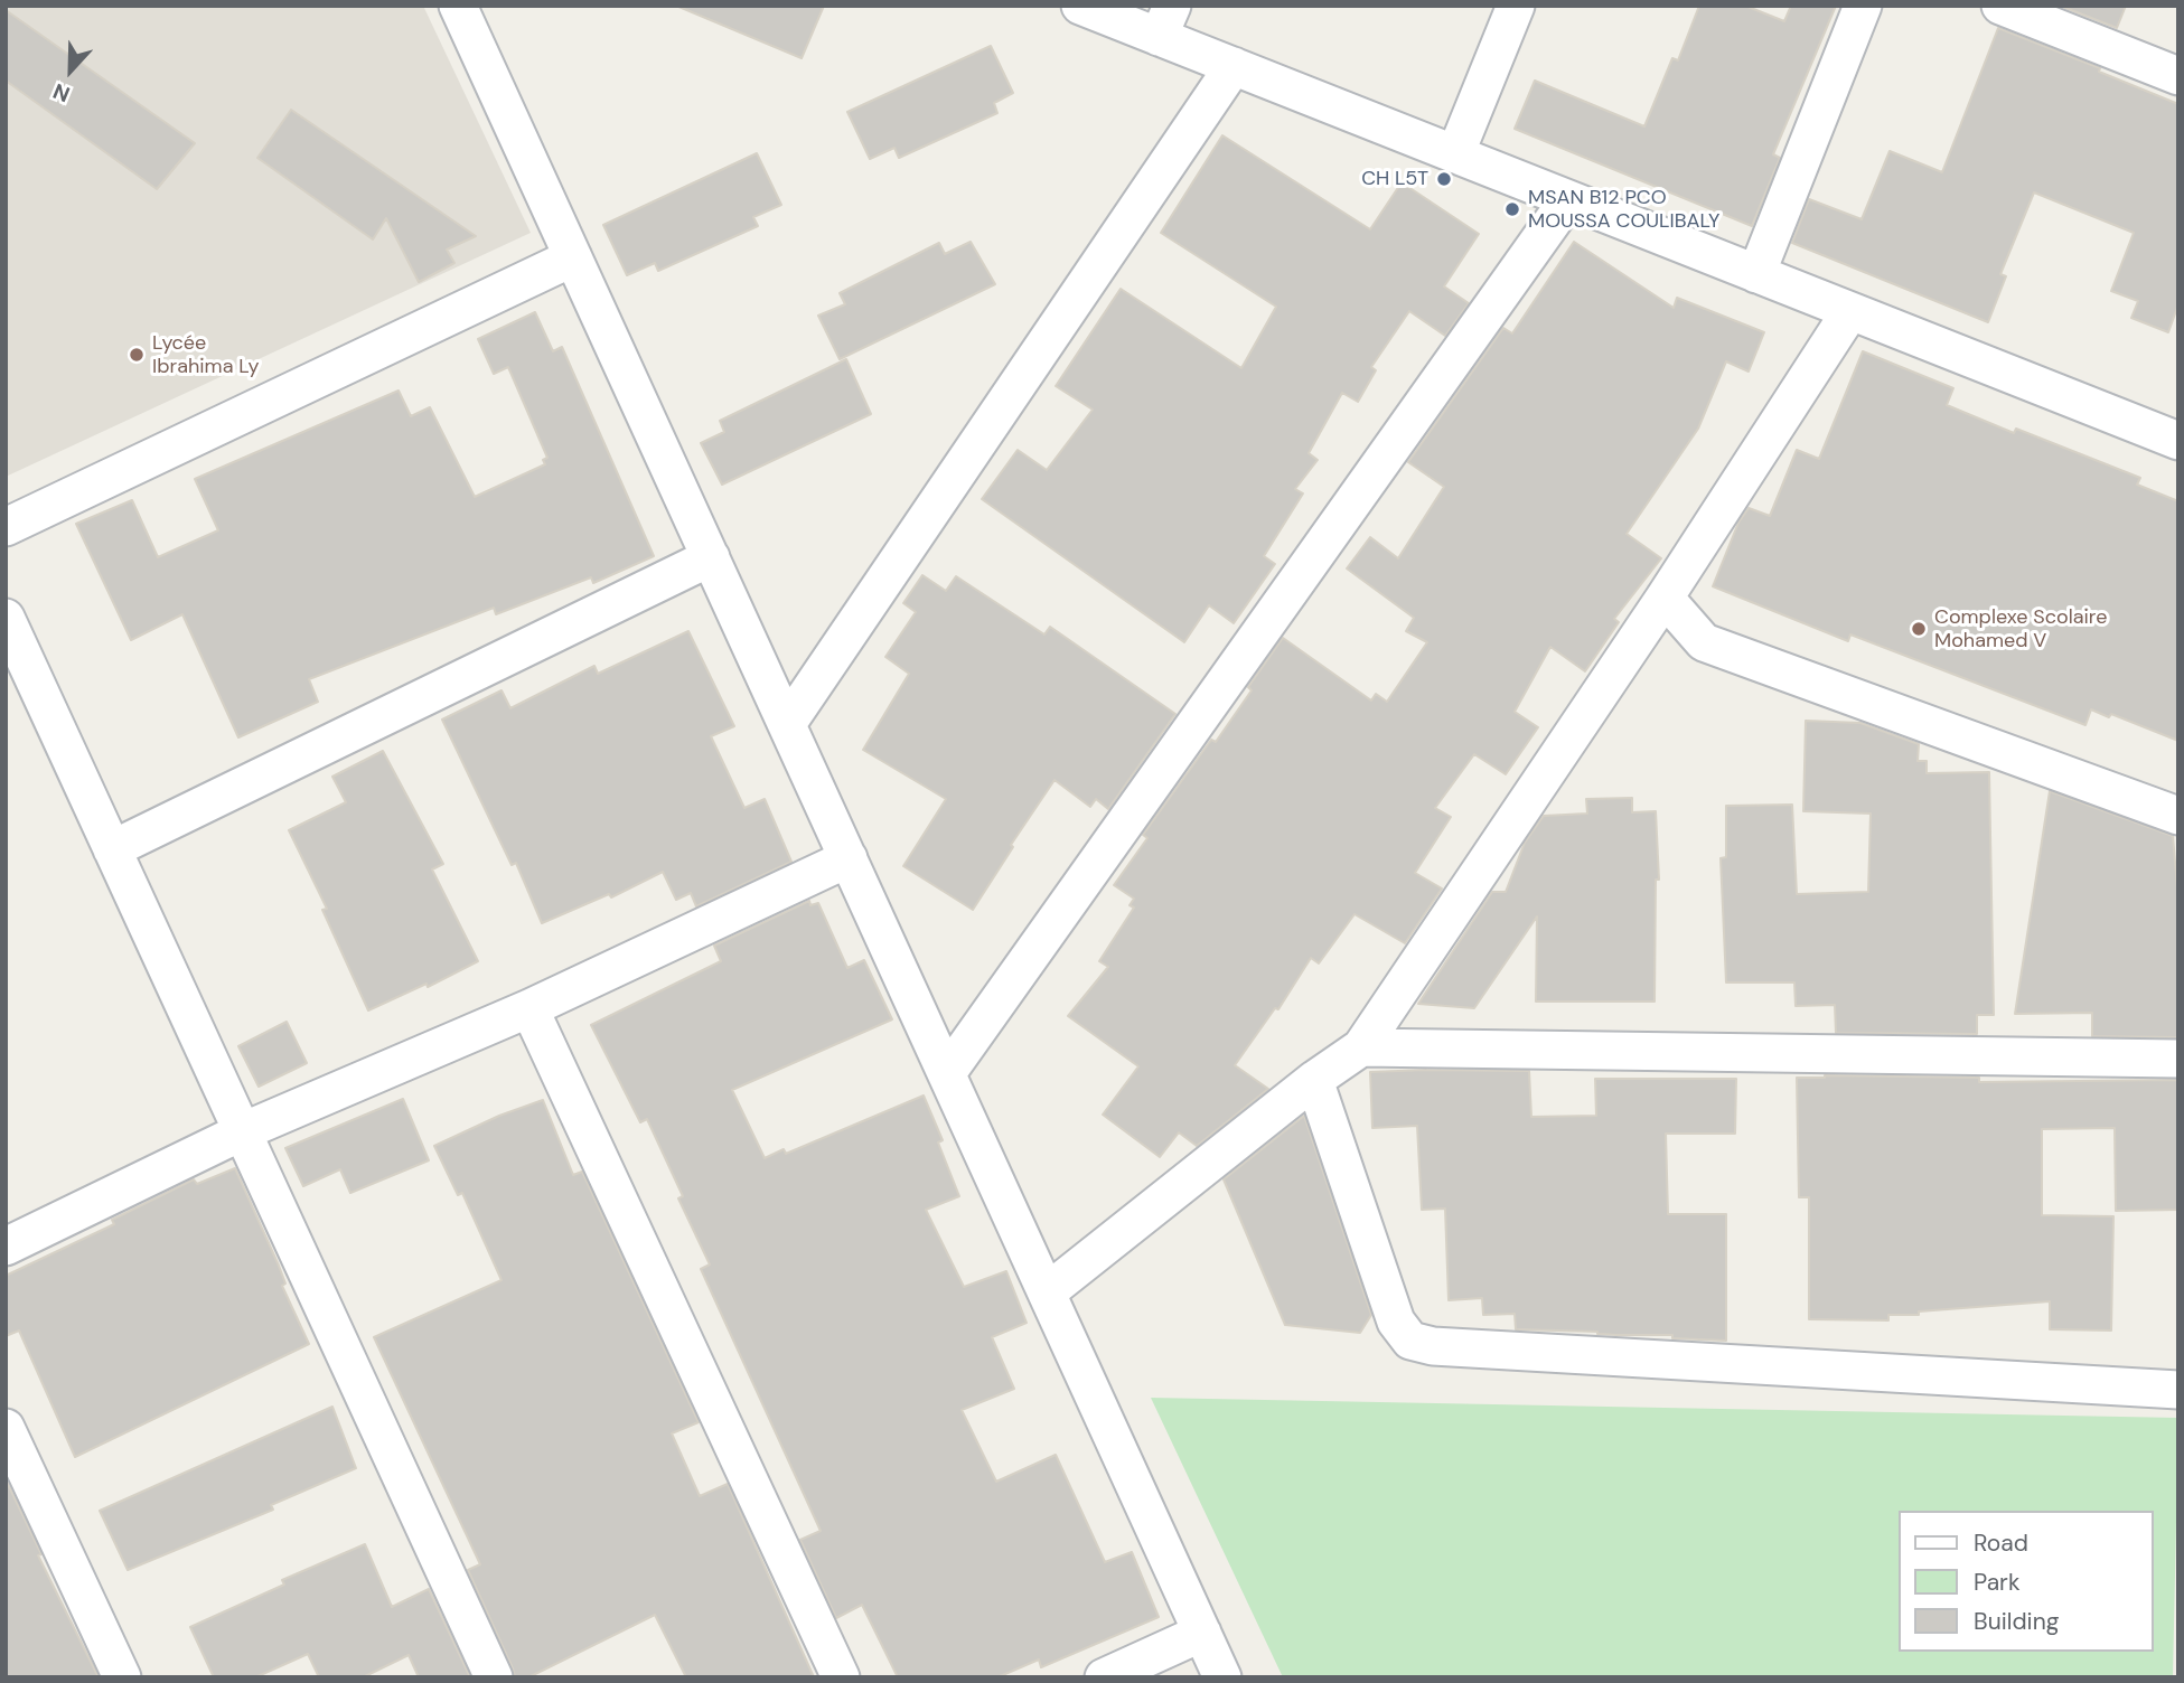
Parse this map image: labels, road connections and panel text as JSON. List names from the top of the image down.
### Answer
{
  "places": [
    "CH L5T",
    "MSAN B12 PCO MOUSSA COULIBALY",
    "Lycée Ibrahima Ly",
    "Complexe Scolaire Mohamed V"
  ],
  "legend": ["Road", "Park", "Building"],
  "north": "bottom"
}
